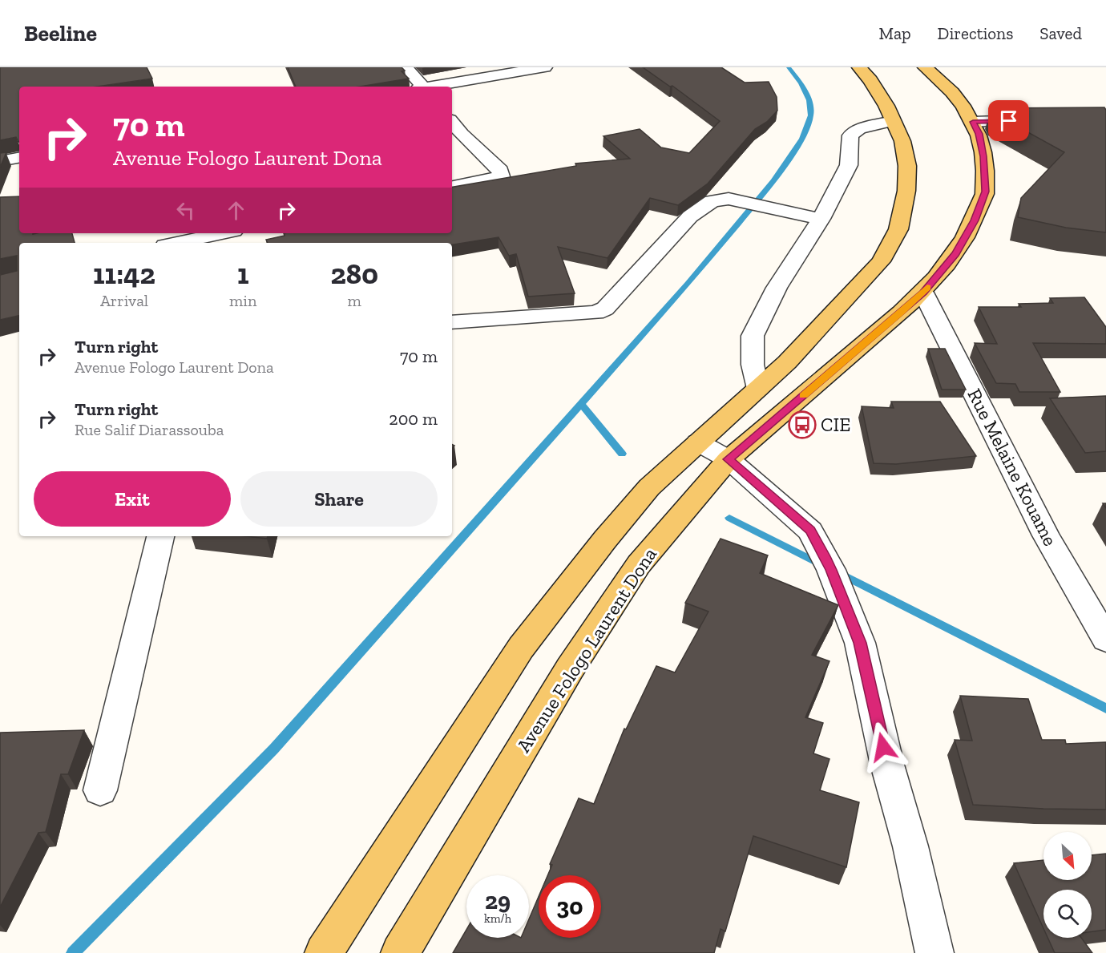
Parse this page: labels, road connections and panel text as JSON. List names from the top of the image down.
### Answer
{
  "streets": {
    "main road": ["Avenue Fologo Laurent Dona"],
    "street": ["Rue Melaine Kouame"]
  },
  "crossings": [
    ["Rue Melaine Kouame", "Avenue Fologo Laurent Dona"]
  ],
  "places": {
    "bus stop": ["CIE"]
  },
  "north": "bottom right",
  "page": {
    "header": "Beeline",
    "nav": ["Map", "Directions", "Saved"],
    "turn": ["70 m", "Avenue Fologo Laurent Dona"],
    "eta": [
      "11:42",
      "Arrival",
      "1",
      "min",
      "280",
      "m"
    ],
    "list": [
      {
        "name": "Turn right",
        "note": "Avenue Fologo Laurent Dona",
        "value": "70 m"
      },
      {
        "name": "Turn right",
        "note": "Rue Salif Diarassouba",
        "value": "200 m"
      }
    ],
    "buttons": ["Exit", "Share"],
    "speed": "29 km/h",
    "limit": "30"
  }
}
